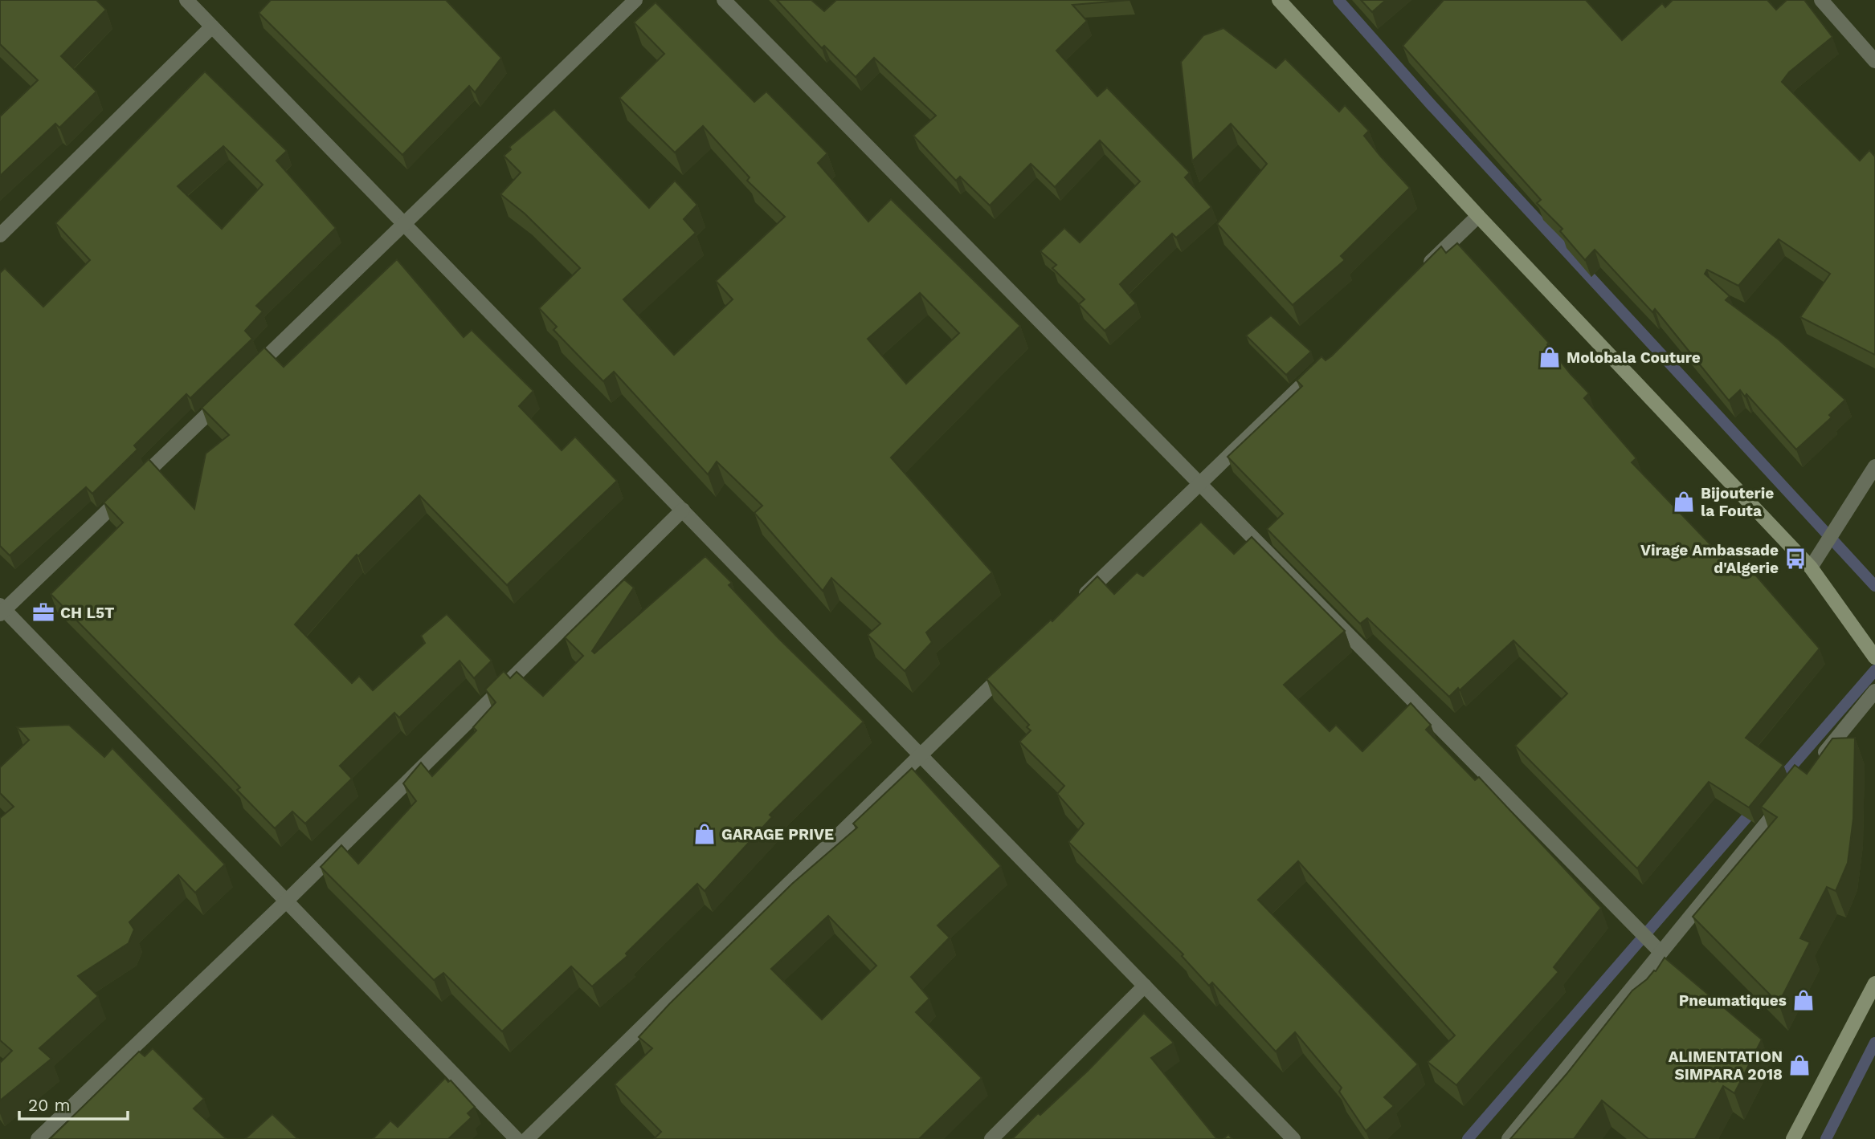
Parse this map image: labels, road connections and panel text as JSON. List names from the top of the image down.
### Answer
{
  "places": {
    "shop": [
      "Molobala Couture",
      "Bijouterie la Fouta",
      "GARAGE PRIVE",
      "Pneumatiques",
      "ALIMENTATION SIMPARA 2018"
    ],
    "bus stop": ["Virage Ambassade d'Algerie"],
    "office": ["CH L5T"]
  },
  "scale_bar": "20 m"
}
